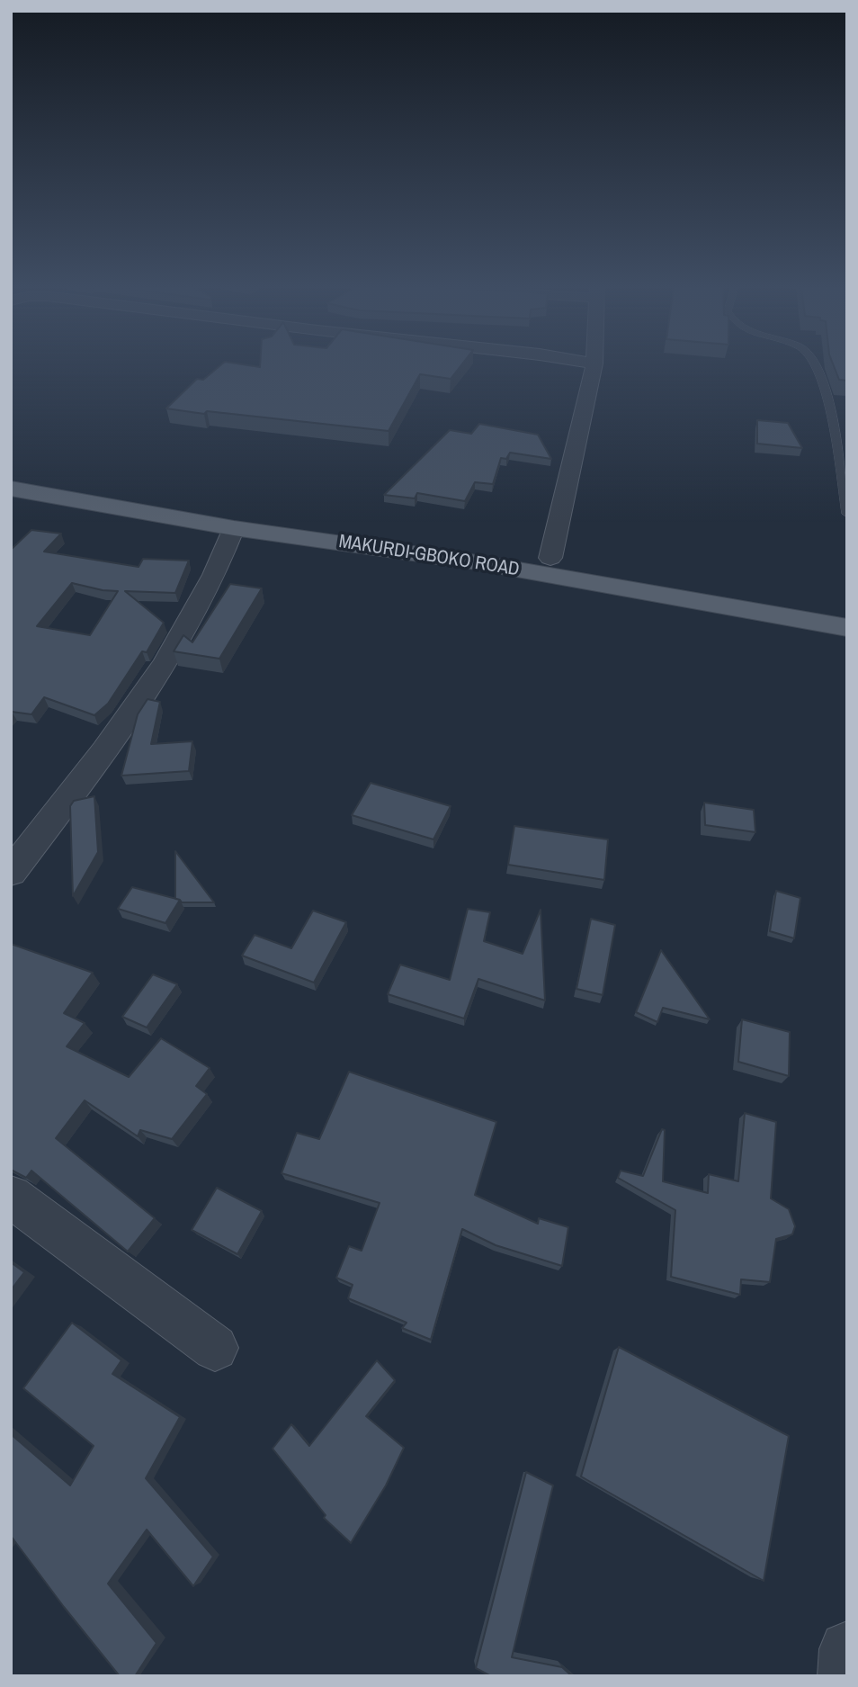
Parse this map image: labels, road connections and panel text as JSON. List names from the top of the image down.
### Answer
{
  "streets": {
    "main road": ["MAKURDI-GBOKO ROAD"]
  }
}
